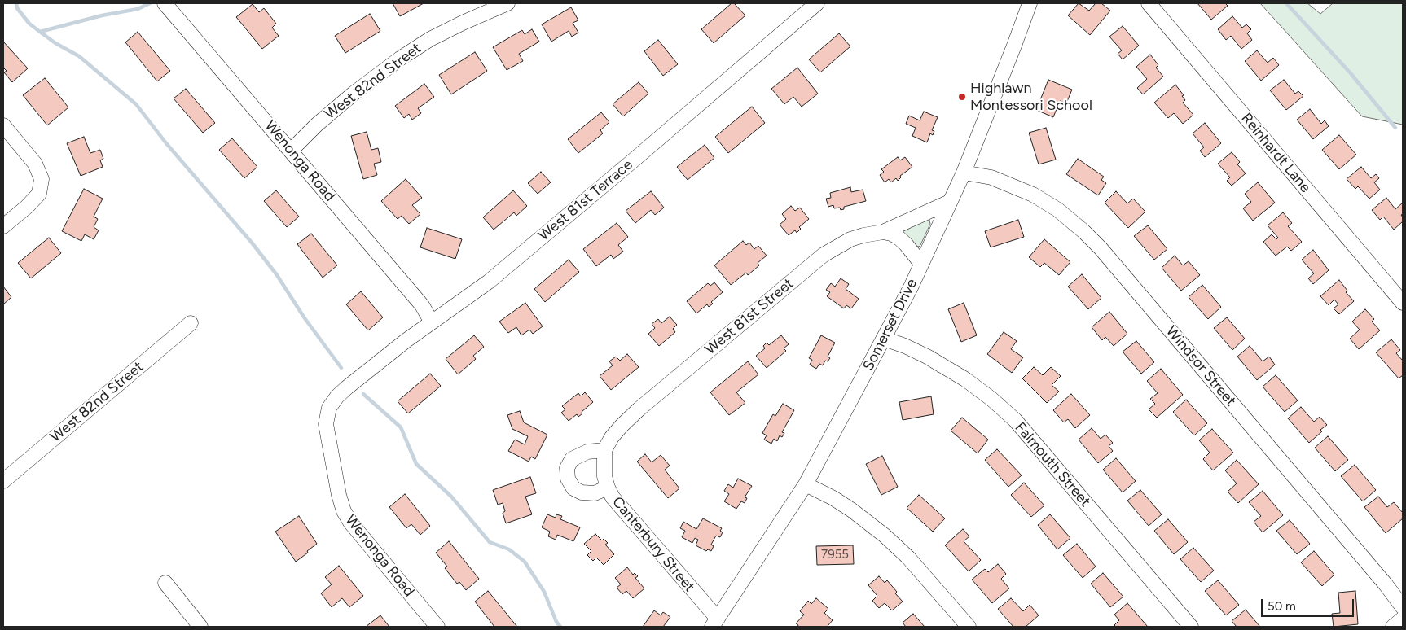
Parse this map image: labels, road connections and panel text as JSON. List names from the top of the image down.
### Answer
{
  "streets": {
    "street": [
      "West 82nd Street",
      "Reinhardt Lane",
      "Wenonga Road",
      "West 81st Terrace",
      "West 81st Street",
      "Somerset Drive",
      "Windsor Street",
      "Falmouth Street",
      "Canterbury Street"
    ]
  },
  "crossings": [
    ["West 82nd Street", "Wenonga Road"],
    ["Wenonga Road", "West 81st Terrace"],
    ["West 81st Street", "Somerset Drive"],
    ["West 81st Street", "Canterbury Street"],
    ["Somerset Drive", "Windsor Street"],
    ["Somerset Drive", "Falmouth Street"],
    ["Somerset Drive", "Canterbury Street"]
  ],
  "places": ["Highlawn Montessori School"],
  "house_numbers": ["7955"],
  "scale_bar": "50 m"
}
